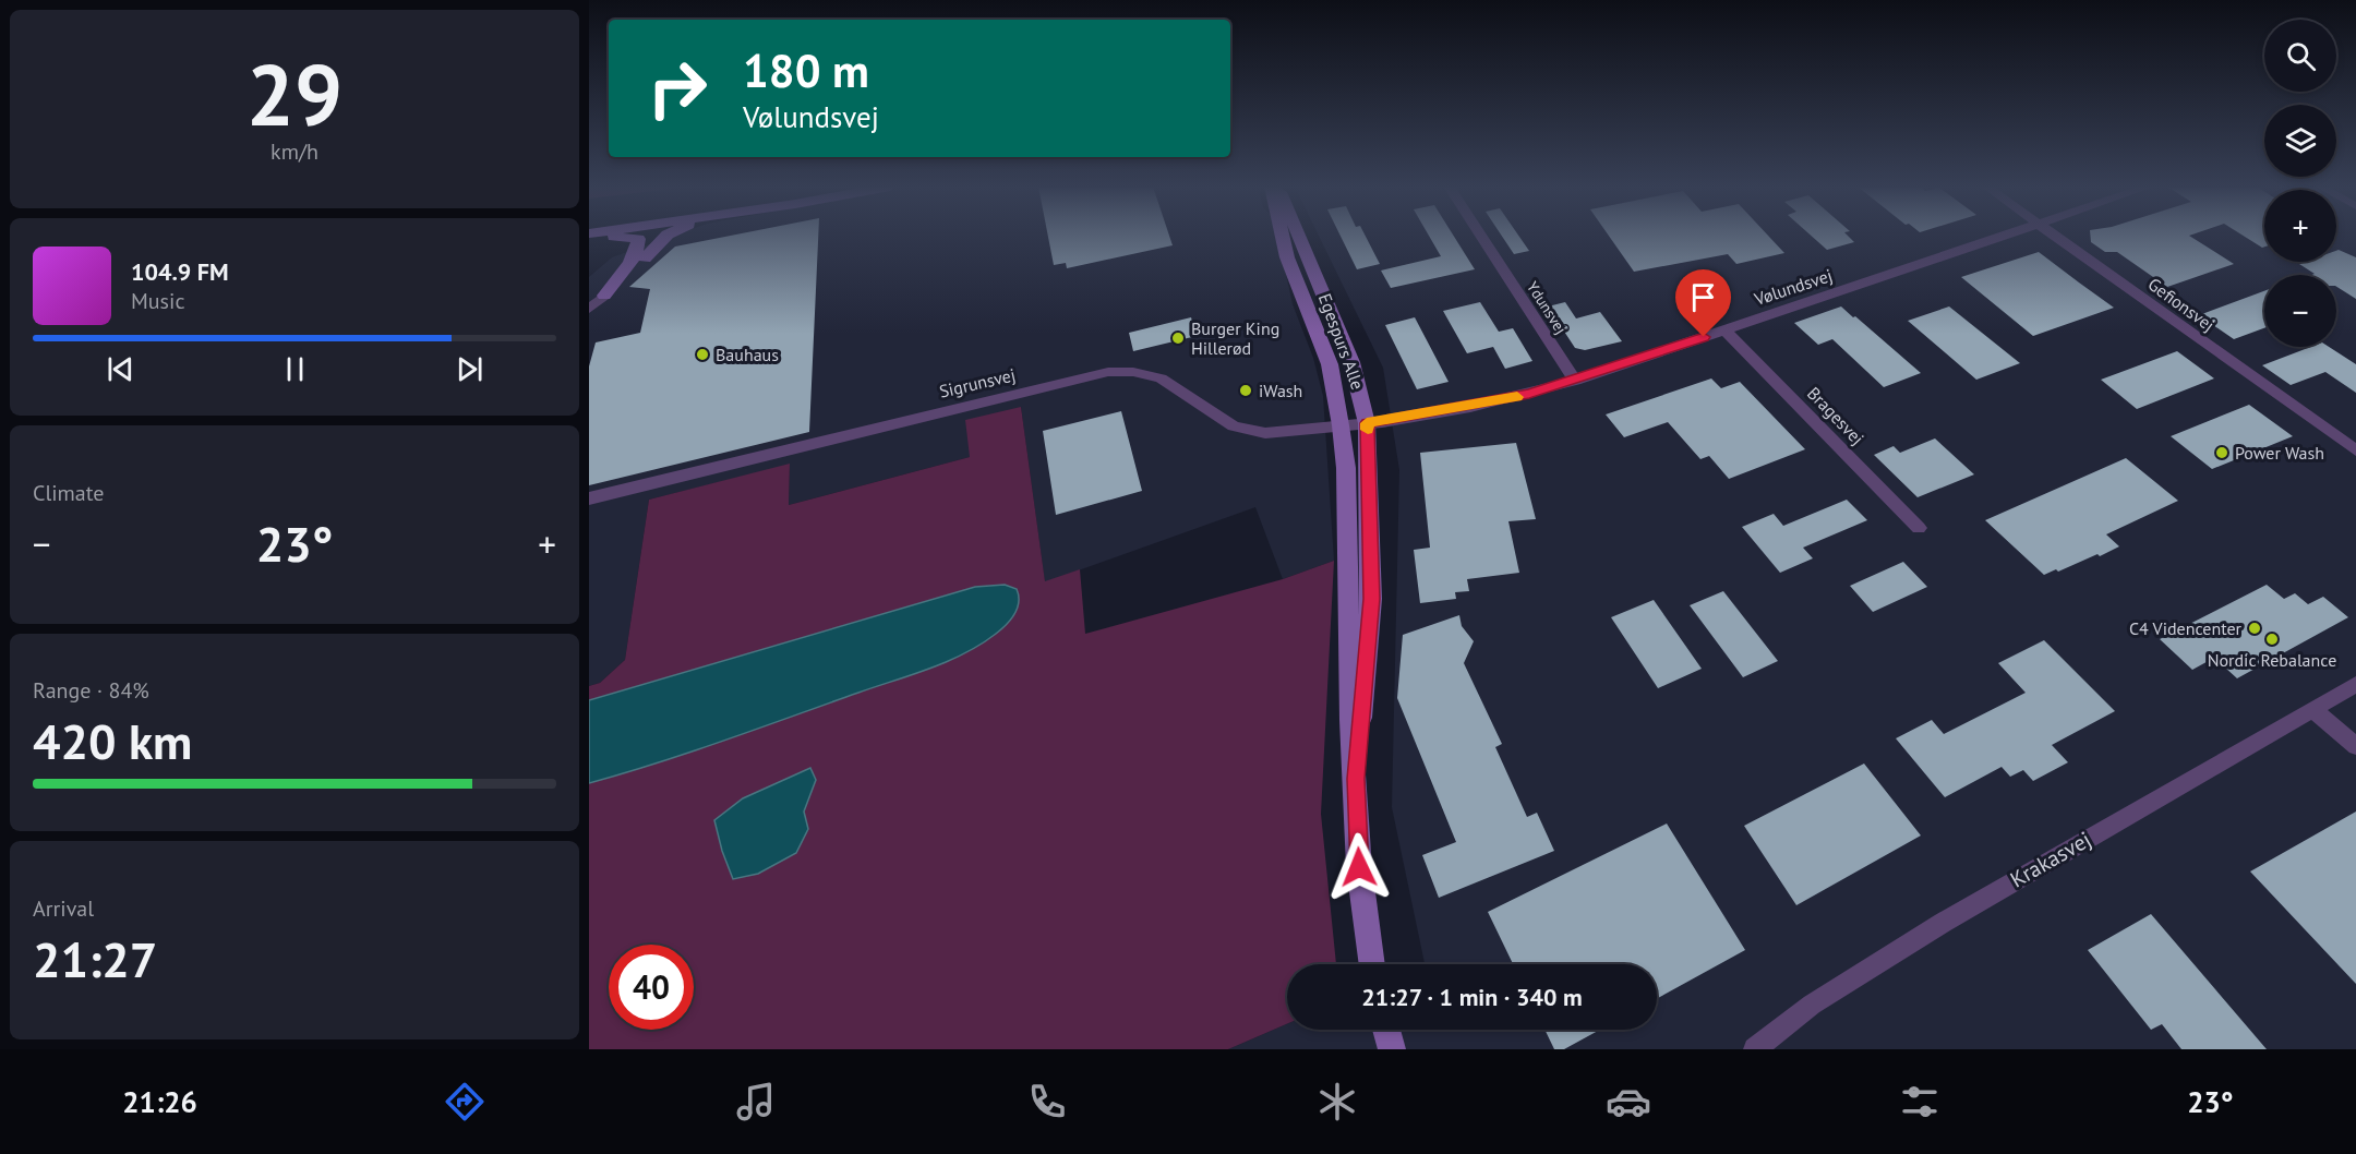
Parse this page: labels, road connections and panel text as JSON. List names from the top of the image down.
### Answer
{
  "streets": {
    "street": [
      "Vølundsvej",
      "Gefionsvej",
      "Ydunsvej",
      "Egespurs Alle",
      "Sigrunsvej",
      "Bragesvej",
      "Krakasvej"
    ]
  },
  "crossings": [
    ["Vølundsvej", "Ydunsvej"],
    ["Vølundsvej", "Egespurs Alle"],
    ["Vølundsvej", "Sigrunsvej"],
    ["Vølundsvej", "Bragesvej"],
    ["Egespurs Alle", "Sigrunsvej"]
  ],
  "places": [
    "Burger King Hillerød",
    "Bauhaus",
    "iWash",
    "Power Wash",
    "C4 Videncenter",
    "Nordic Rebalance"
  ],
  "page": {
    "tile": [
      ["29", "km/h"],
      "Climate",
      ["Range · 84%", "420 km"],
      ["Arrival", "21:27"]
    ],
    "map_buttons": ["+", "−"],
    "turn": ["180 m", "Vølundsvej"],
    "song": ["104.9 FM", "Music"],
    "heat": ["−", "23°", "+"],
    "limit": "40",
    "trip": "21:27 · 1 min · 340 m",
    "tabs": ["21:26", "23°"]
  }
}
